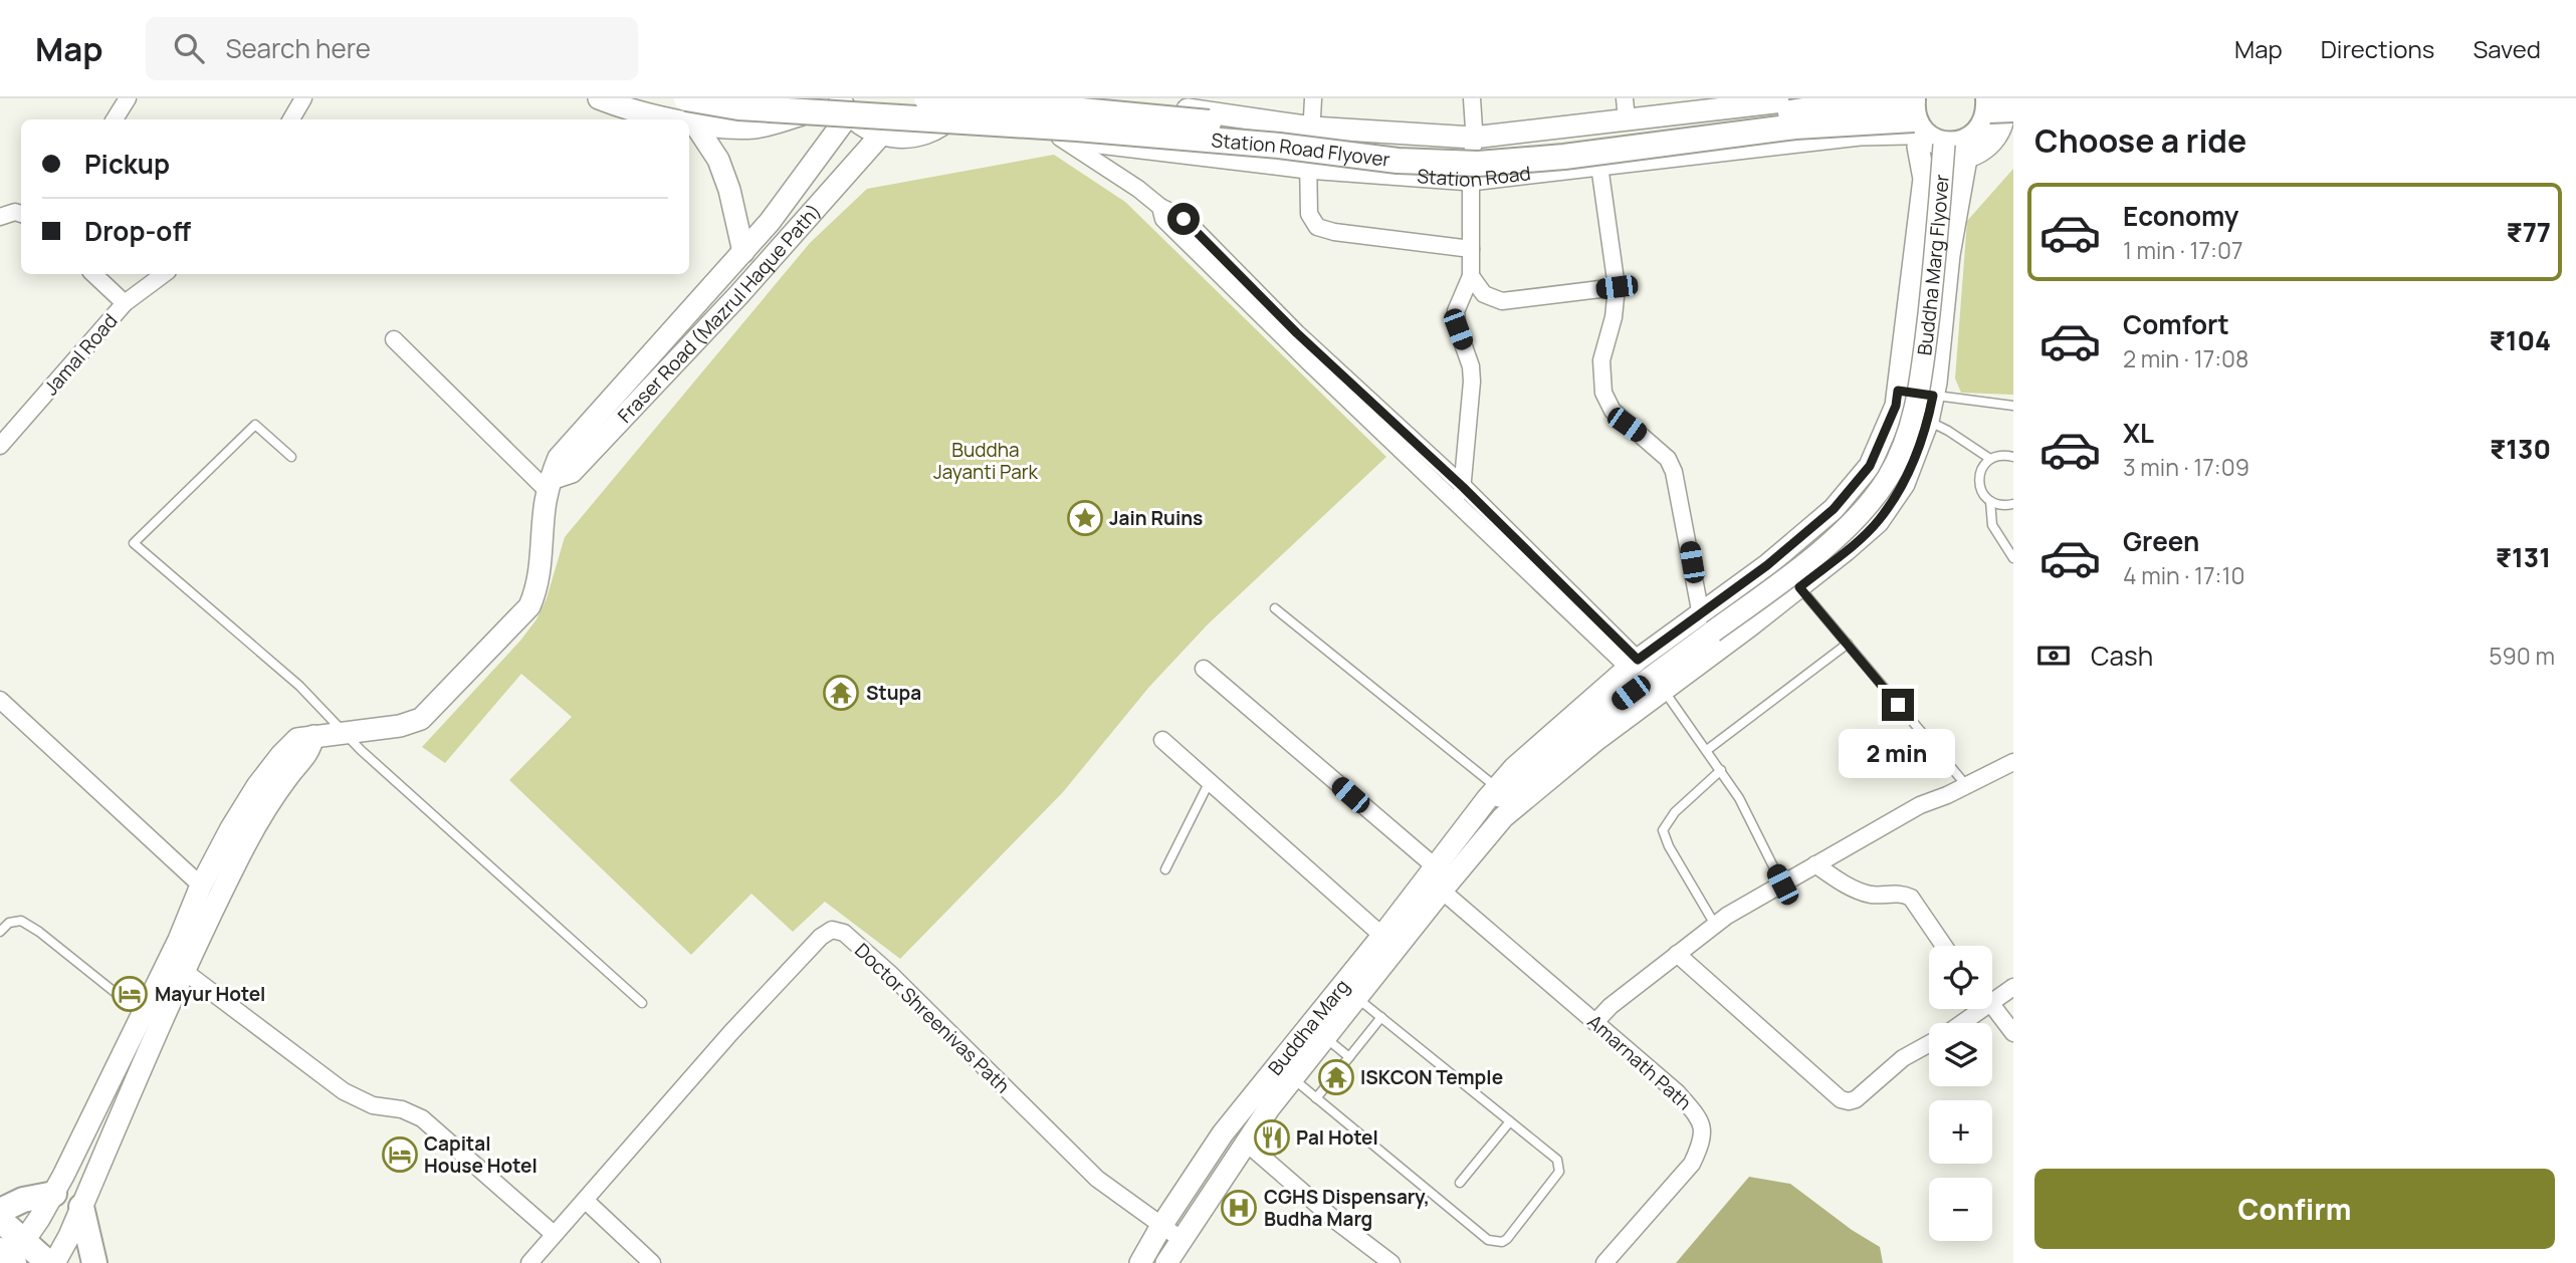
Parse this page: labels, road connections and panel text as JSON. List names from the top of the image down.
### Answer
{
  "streets": {
    "main road": [
      "Station Road Flyover",
      "Station Road",
      "Buddha Marg Flyover",
      "Fraser Road (Mazrul Haque Path)",
      "Buddha Marg"
    ],
    "street": ["Jamal Road", "Doctor Shreenivas Path", "Amarnath Path"]
  },
  "crossings": [
    ["Station Road Flyover", "Station Road"],
    ["Buddha Marg Flyover", "Buddha Marg"],
    ["Doctor Shreenivas Path", "Buddha Marg"],
    ["Buddha Marg", "Amarnath Path"]
  ],
  "parks": ["Buddha Jayanti Park"],
  "places": {
    "place": ["Jain Ruins"],
    "temple": ["Stupa", "ISKCON Temple"],
    "hotel": ["Mayur Hotel", "Capital House Hotel"],
    "restaurant": ["Pal Hotel"],
    "hospital": ["CGHS Dispensary, Budha Marg"]
  },
  "page": {
    "header": "Map",
    "search": "Search here",
    "nav": ["Map", "Directions", "Saved"],
    "heading": "Choose a ride",
    "banner": ["Pickup", "Drop-off"],
    "list": [
      {
        "name": "Economy",
        "note": "1 min · 17:07",
        "value": "₹77"
      },
      {
        "name": "Comfort",
        "note": "2 min · 17:08",
        "value": "₹104"
      },
      {
        "name": "XL",
        "note": "3 min · 17:09",
        "value": "₹130"
      },
      {
        "name": "Green",
        "note": "4 min · 17:10",
        "value": "₹131"
      }
    ],
    "pay": ["Cash", "590 m"],
    "bubble": "2 min",
    "map_buttons": ["+", "−"],
    "buttons": "Confirm"
  }
}
